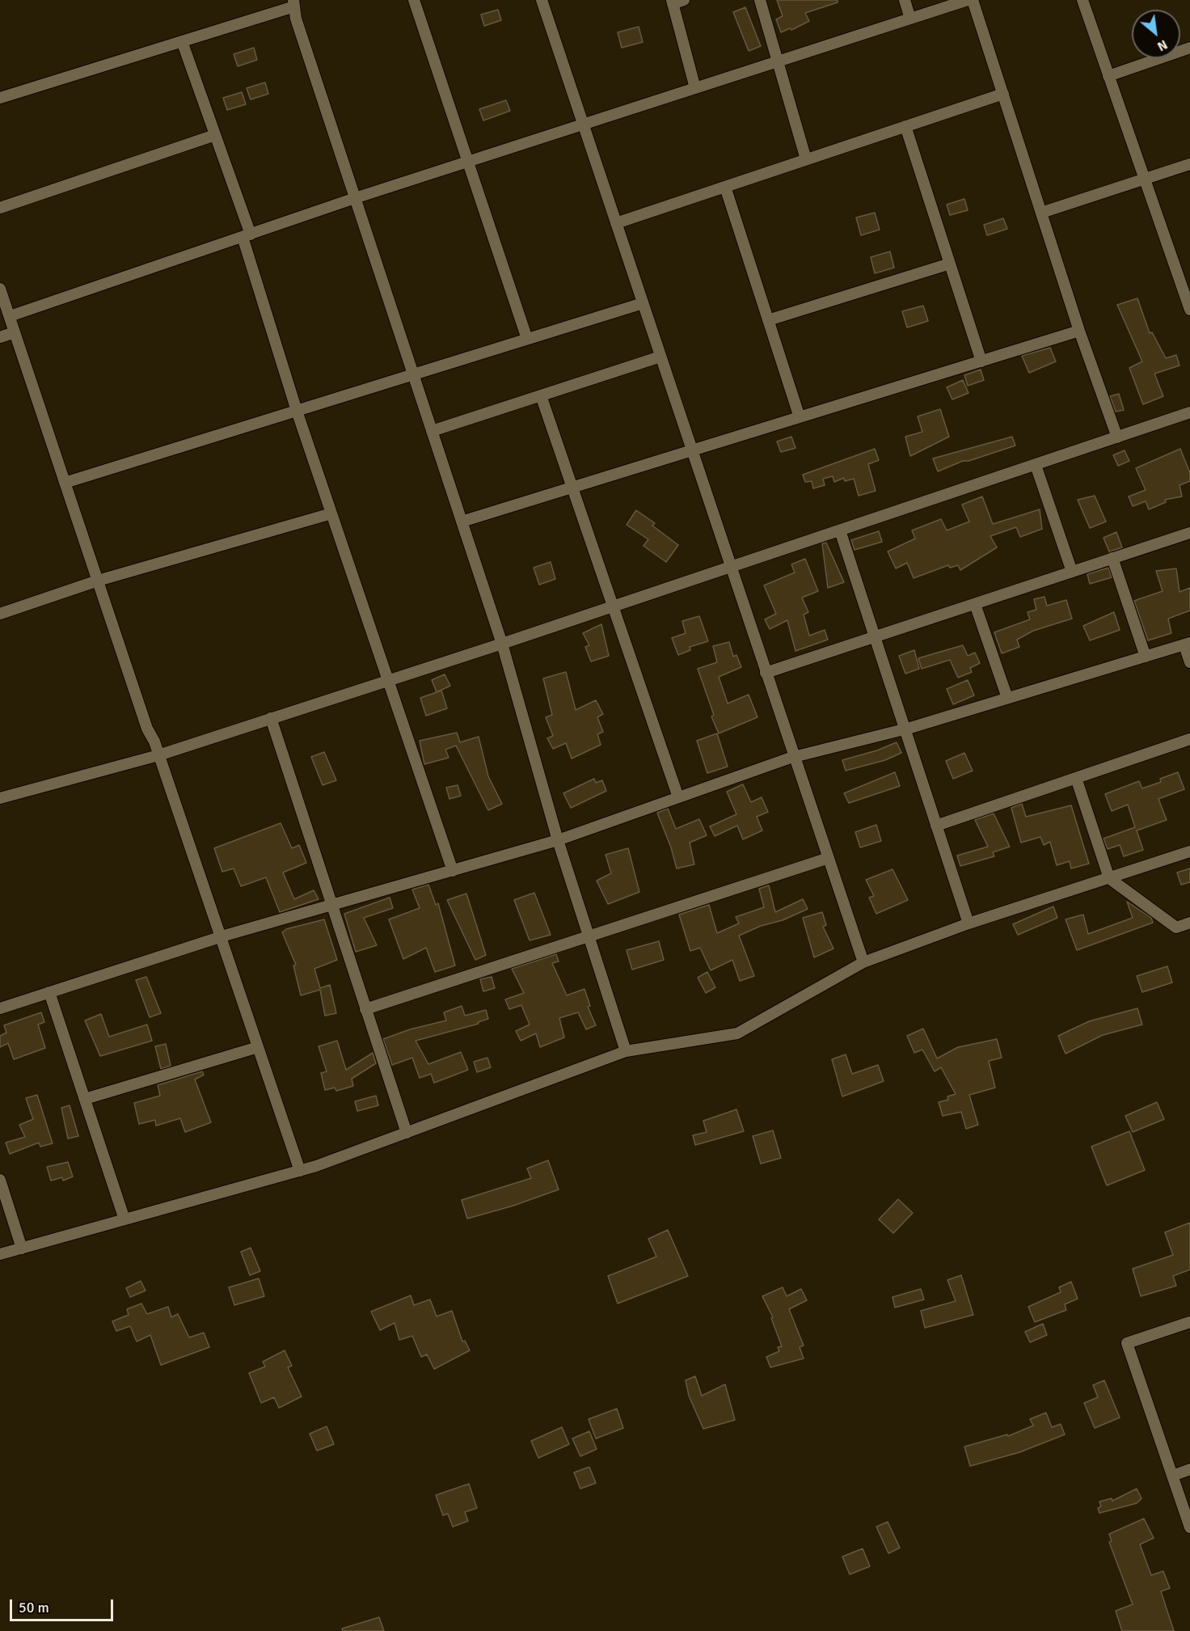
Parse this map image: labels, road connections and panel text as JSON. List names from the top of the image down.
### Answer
{
  "scale_bar": "50 m",
  "north": "bottom right"
}
